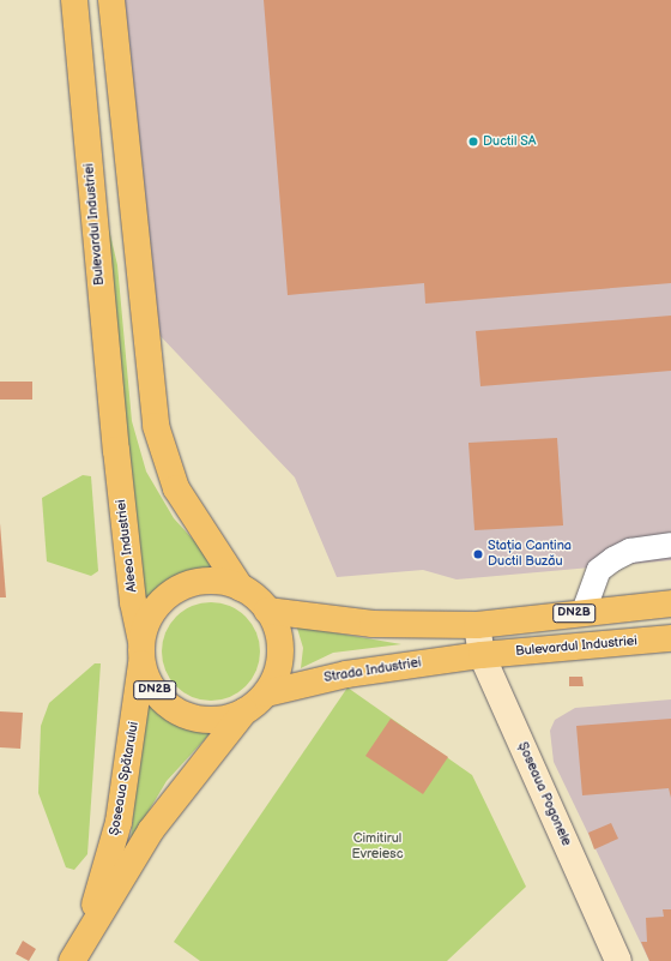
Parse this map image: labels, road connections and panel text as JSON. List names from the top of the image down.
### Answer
{
  "streets": {
    "main road": [
      "Bulevardul Industriei",
      "Aleea Industriei",
      "DN2B",
      "Strada Industriei",
      "Șoseaua Spătarului",
      "Șoseaua Pogonele"
    ]
  },
  "crossings": [
    ["Bulevardul Industriei", "Aleea Industriei"],
    ["Bulevardul Industriei", "Strada Industriei"],
    ["Bulevardul Industriei", "Șoseaua Pogonele"],
    ["Aleea Industriei", "DN2B"],
    ["Aleea Industriei", "Strada Industriei"],
    ["Aleea Industriei", "Șoseaua Spătarului"],
    ["DN2B", "Strada Industriei"],
    ["DN2B", "Șoseaua Spătarului"],
    ["DN2B", "Șoseaua Pogonele"],
    ["Strada Industriei", "Șoseaua Spătarului"],
    ["Strada Industriei", "Șoseaua Pogonele"]
  ],
  "parks": ["Cimitirul Evreiesc"],
  "places": ["Ductil SA", "Stația Cantina Ductil Buzău"]
}
